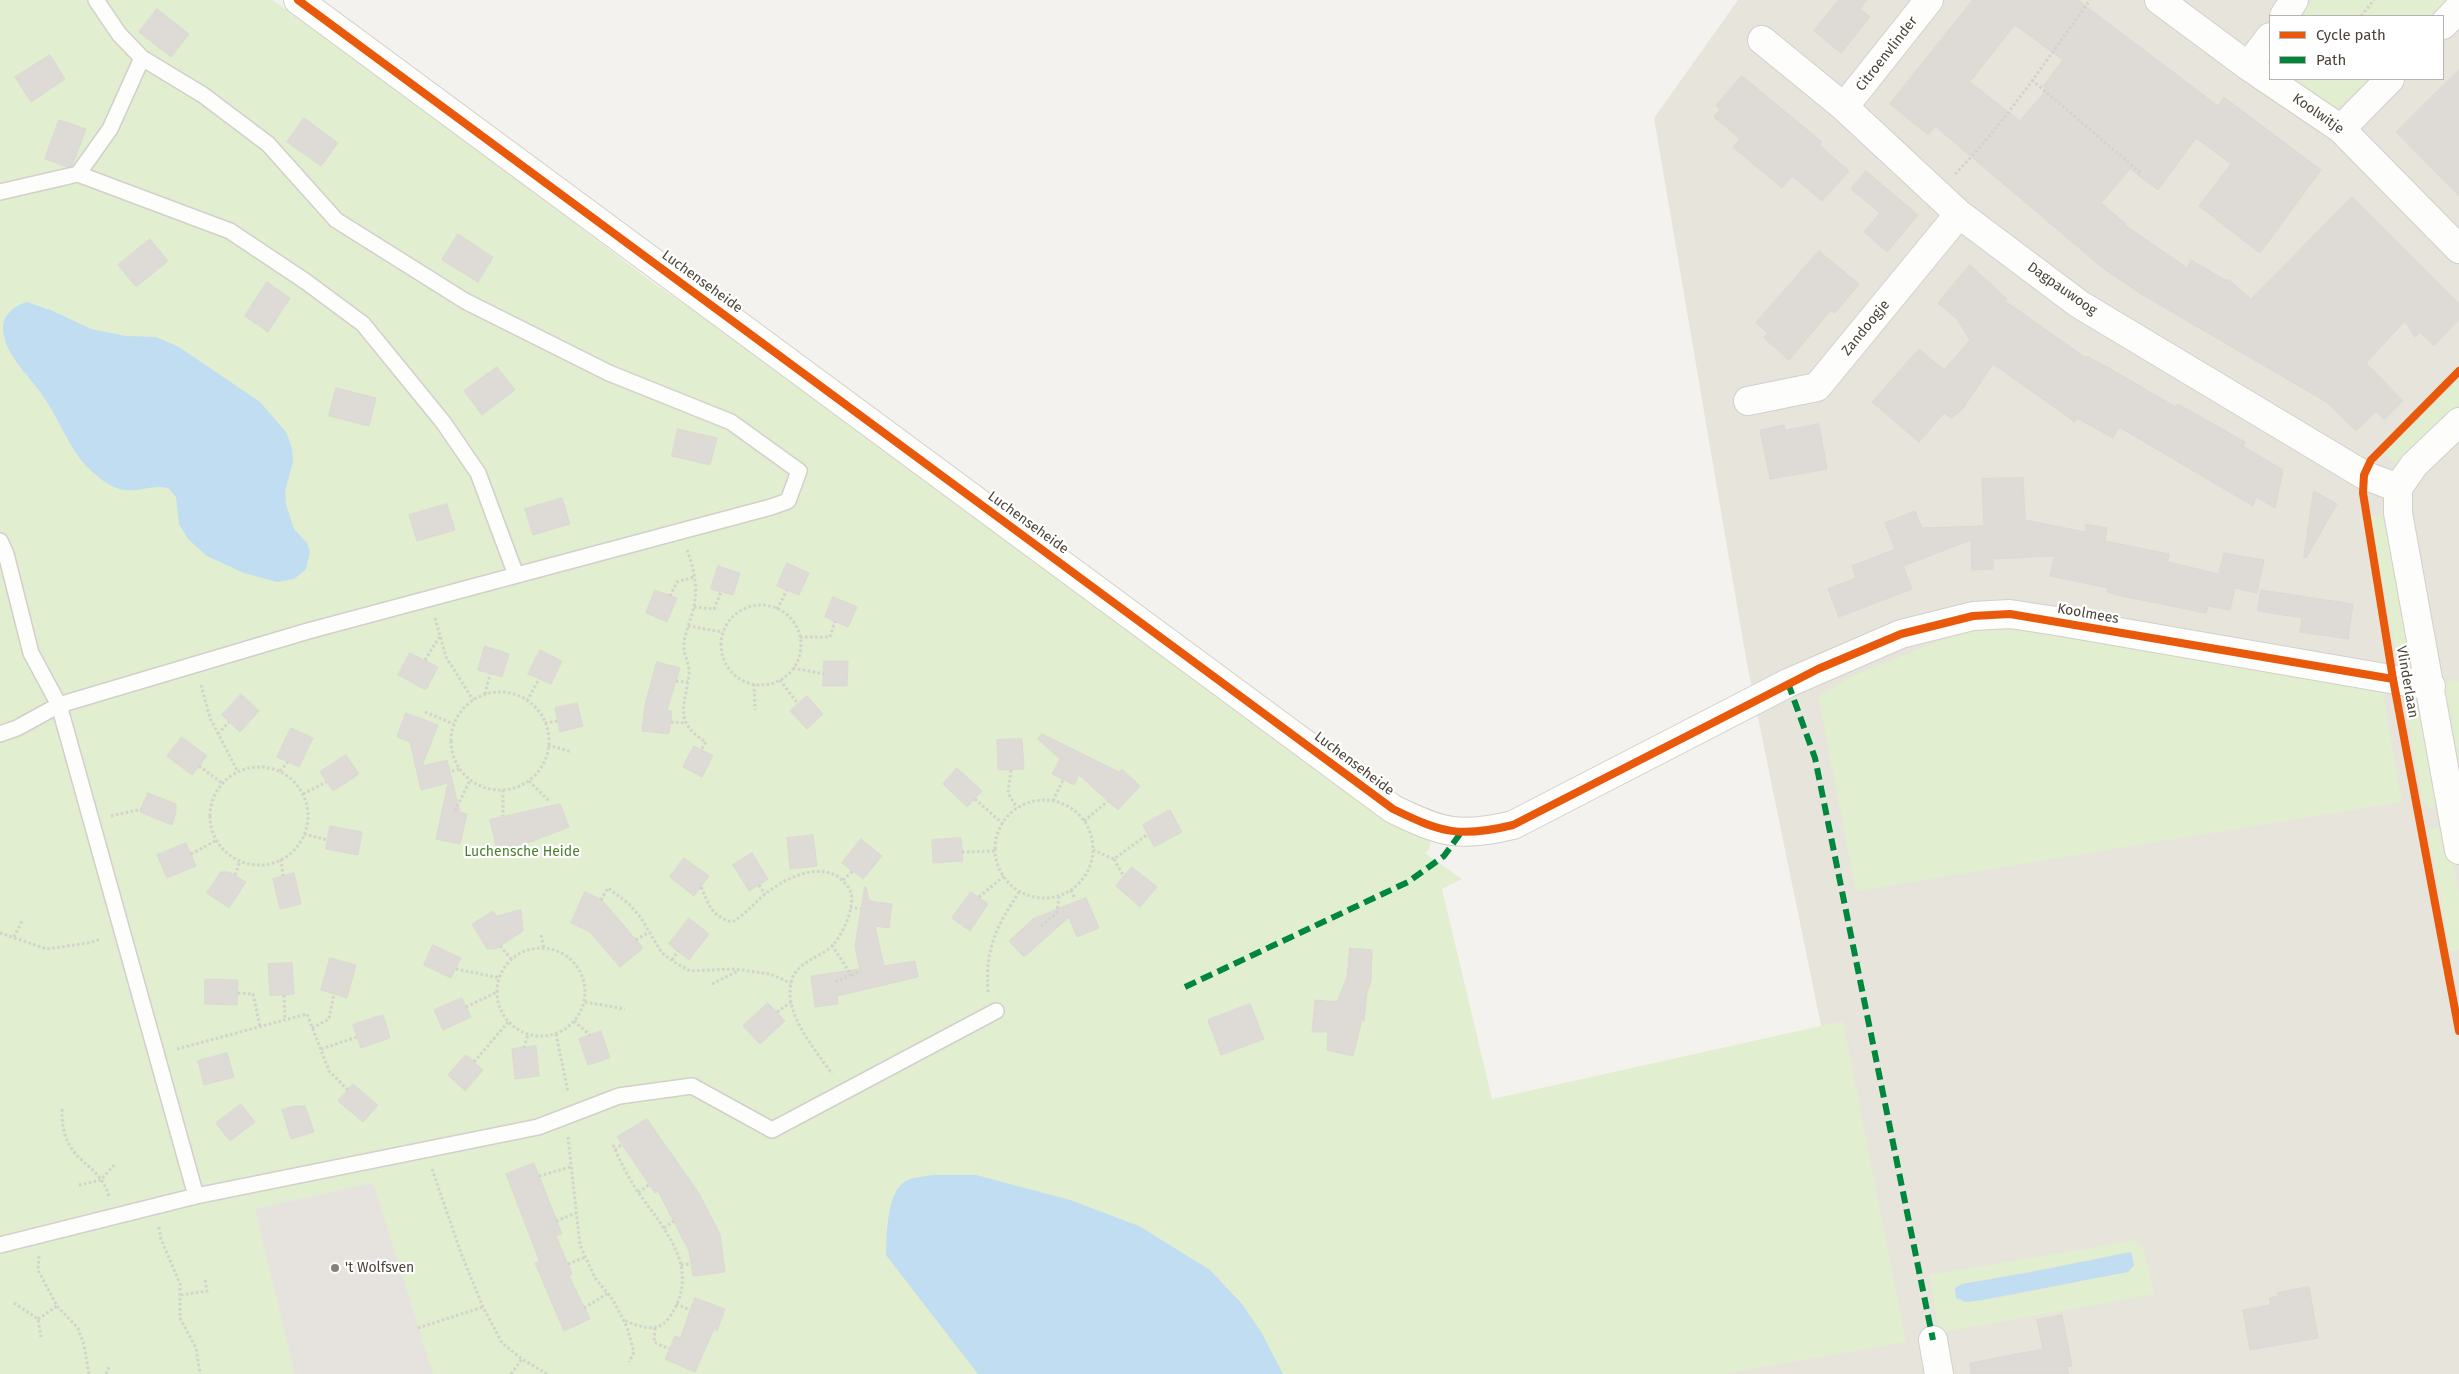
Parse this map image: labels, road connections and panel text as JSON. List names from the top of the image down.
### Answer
{
  "streets": {
    "street": [
      "Citroenvlinder",
      "Koolwitje",
      "Luchenseheide",
      "Dagpauwoog",
      "Zandoogje",
      "Koolmees",
      "Vlinderlaan"
    ]
  },
  "crossings": [
    ["Citroenvlinder", "Dagpauwoog"],
    ["Luchenseheide", "Koolmees"],
    ["Dagpauwoog", "Zandoogje"],
    ["Dagpauwoog", "Vlinderlaan"],
    ["Koolmees", "Vlinderlaan"]
  ],
  "parks": ["Luchensche Heide"],
  "places": ["'t Wolfsven"],
  "legend": ["Cycle path", "Path"]
}
